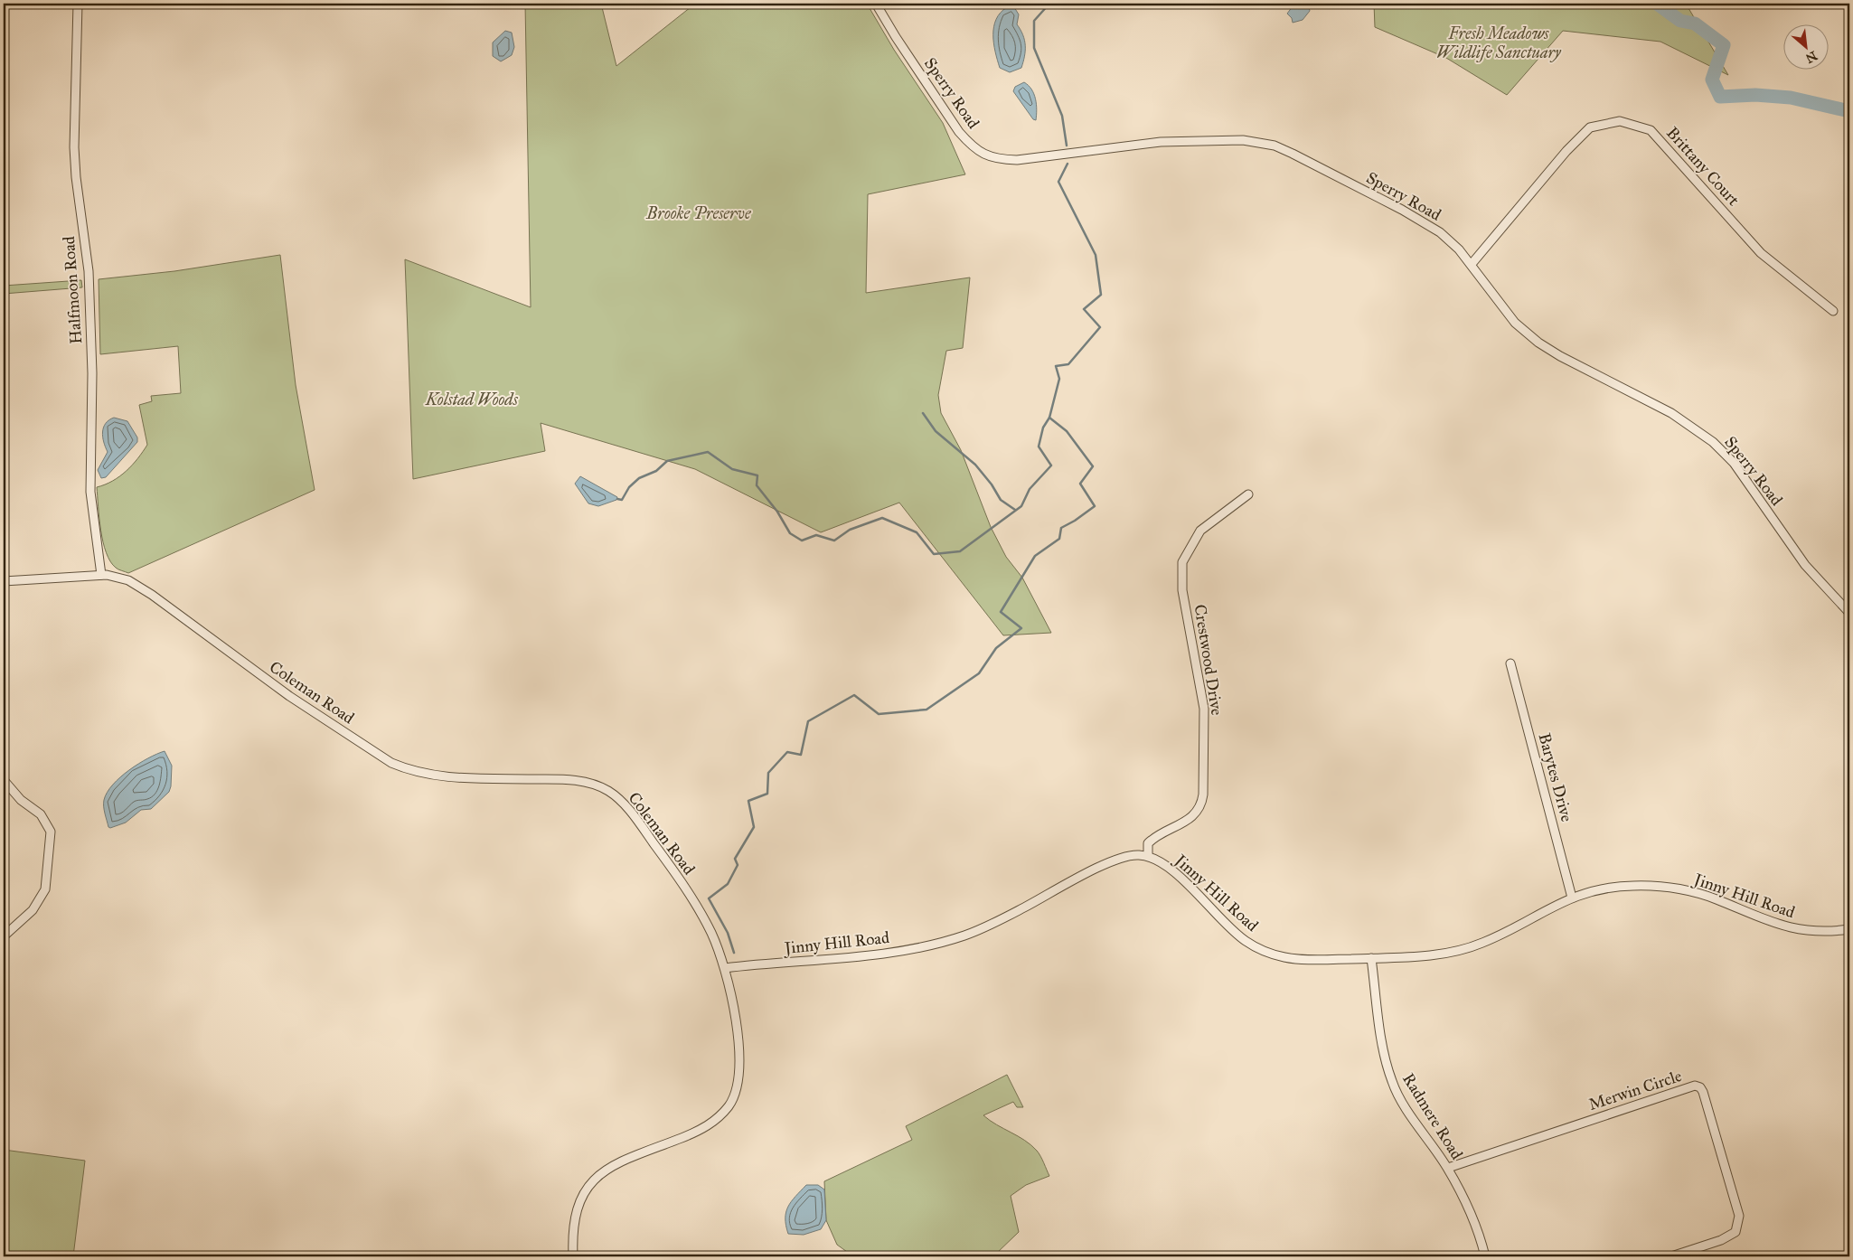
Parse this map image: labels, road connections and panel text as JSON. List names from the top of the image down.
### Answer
{
  "streets": {
    "street": [
      "Sperry Road",
      "Brittany Court",
      "Halfmoon Road",
      "Crestwood Drive",
      "Coleman Road",
      "Barytes Drive",
      "Jinny Hill Road",
      "Merwin Circle",
      "Radmere Road"
    ]
  },
  "crossings": [
    ["Sperry Road", "Brittany Court"],
    ["Halfmoon Road", "Coleman Road"],
    ["Crestwood Drive", "Jinny Hill Road"],
    ["Coleman Road", "Jinny Hill Road"],
    ["Barytes Drive", "Jinny Hill Road"],
    ["Jinny Hill Road", "Radmere Road"],
    ["Merwin Circle", "Radmere Road"]
  ],
  "parks": ["Fresh Meadows Wildlife Sanctuary", "Brooke Preserve", "Kolstad Woods"],
  "north": "bottom right"
}
